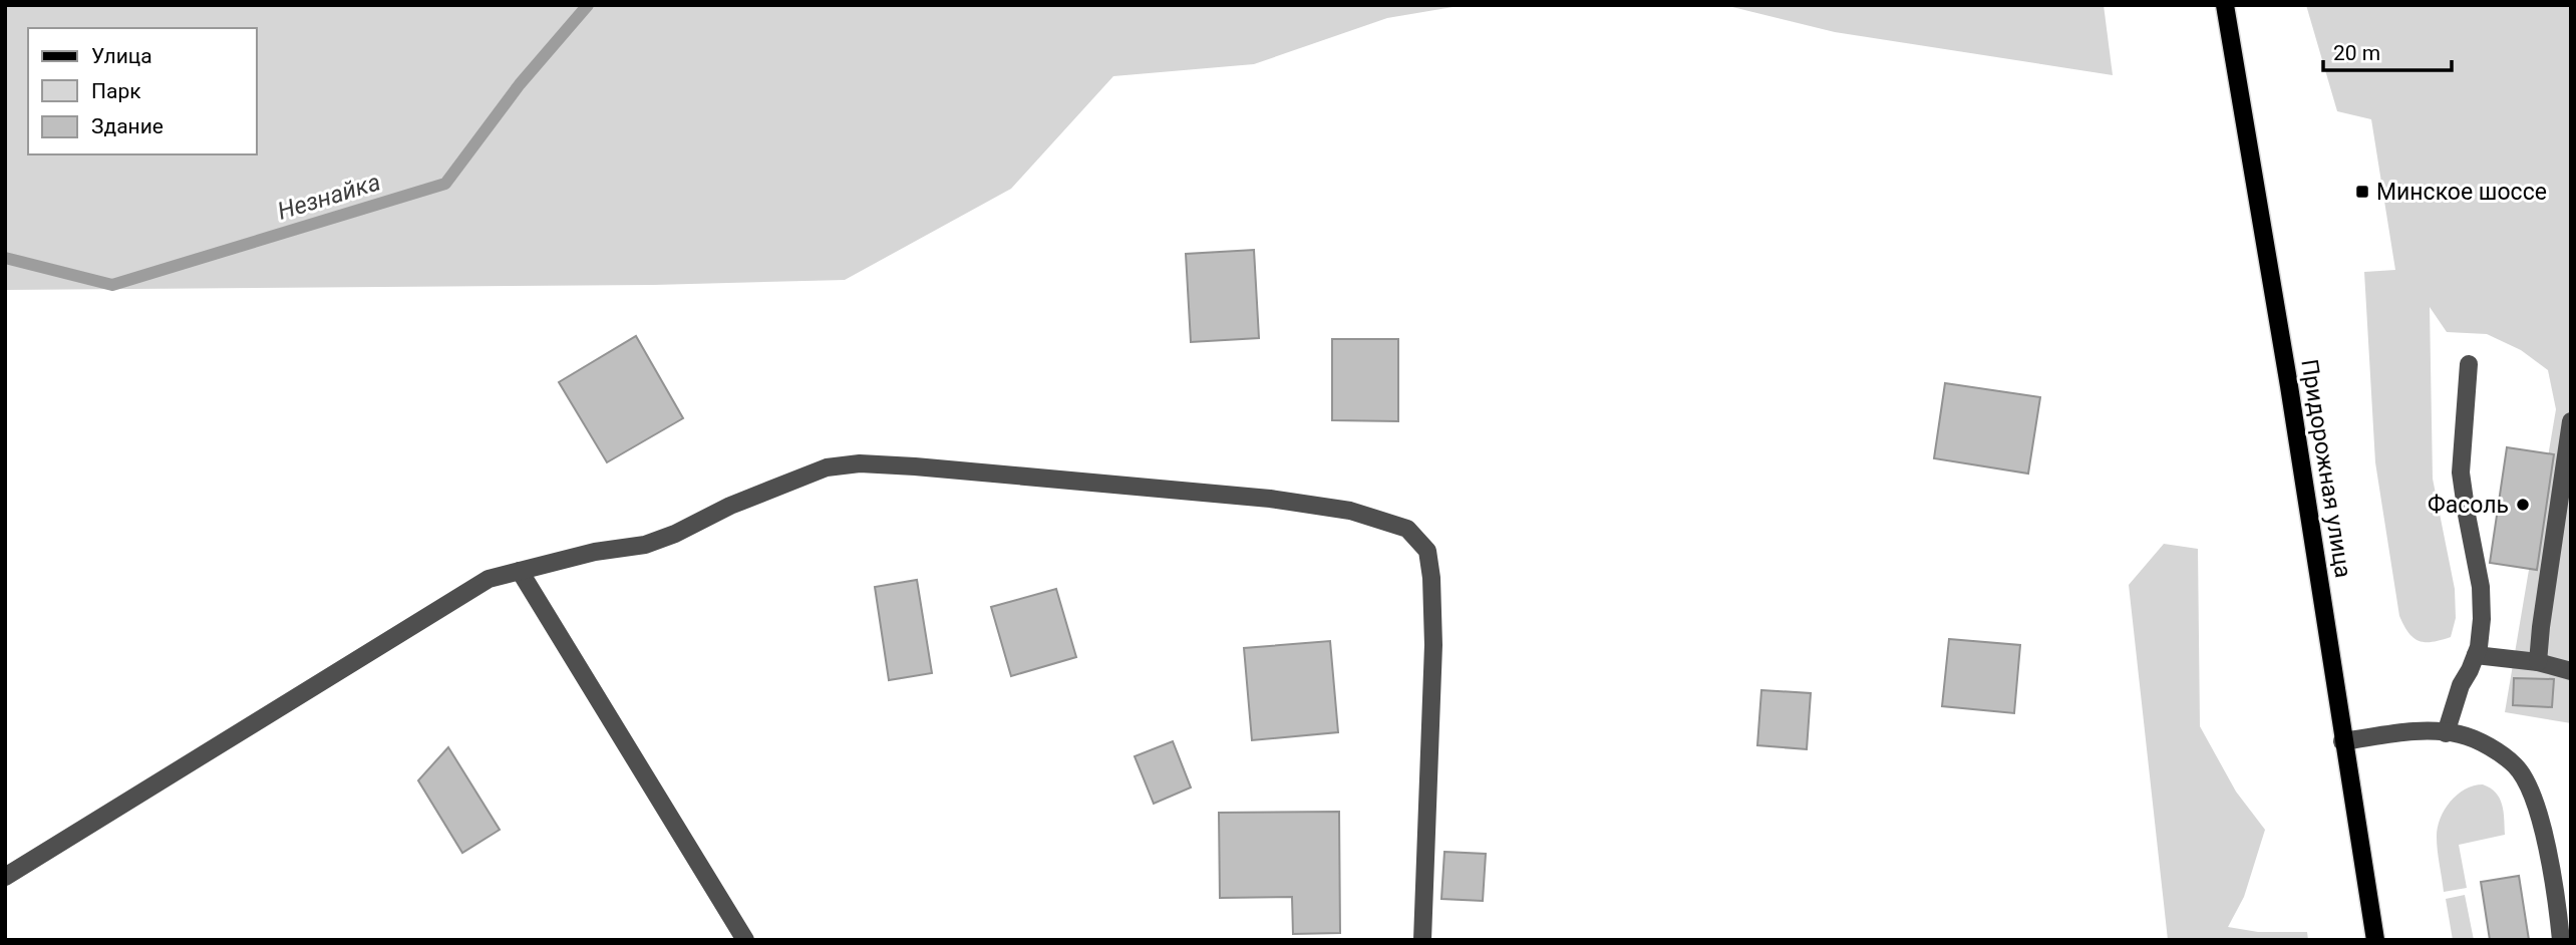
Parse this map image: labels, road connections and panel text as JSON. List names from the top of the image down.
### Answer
{
  "streets": {
    "main road": ["Придорожная улица"]
  },
  "water": ["Незнайка"],
  "places": {
    "transit": ["Минское шоссе"],
    "other": ["Фасоль"]
  },
  "legend": ["Улица", "Парк", "Здание"],
  "scale_bar": "20 m"
}
